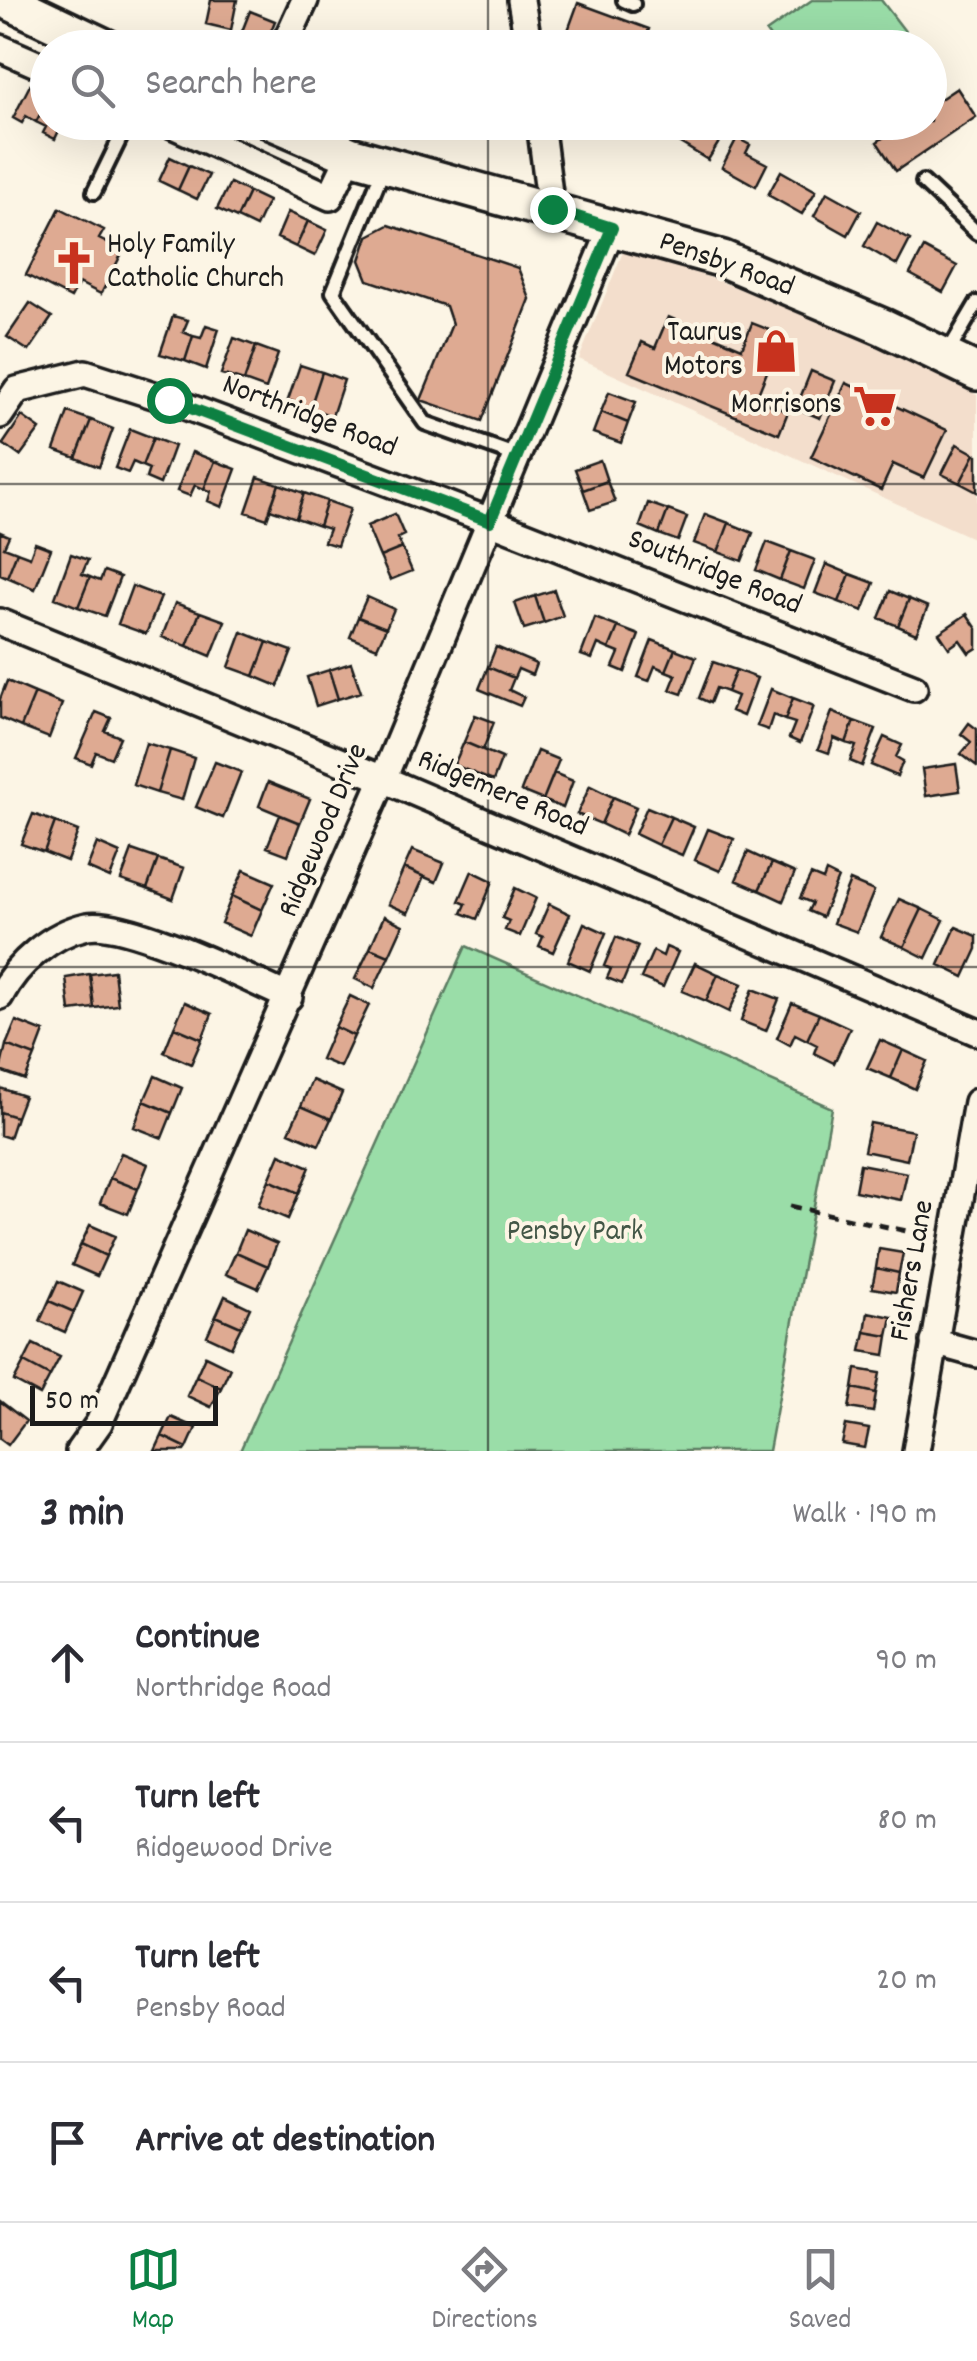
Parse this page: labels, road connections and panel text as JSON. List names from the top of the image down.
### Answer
{
  "streets": {
    "main road": ["Pensby Road"],
    "street": [
      "Northridge Road",
      "Southridge Road",
      "Ridgemere Road",
      "Ridgewood Drive",
      "Fishers Lane"
    ]
  },
  "crossings": [
    ["Pensby Road", "Ridgewood Drive"],
    ["Northridge Road", "Southridge Road"],
    ["Northridge Road", "Ridgewood Drive"],
    ["Southridge Road", "Ridgewood Drive"],
    ["Ridgemere Road", "Ridgewood Drive"]
  ],
  "parks": ["Pensby Park"],
  "places": {
    "church": ["Holy Family Catholic Church"],
    "shop": ["Taurus Motors"],
    "supermarket": ["Morrisons"]
  },
  "scale_bar": "50 m",
  "page": {
    "search": "Search here",
    "scale": "50 m",
    "heading": ["3 min", "Walk · 190 m"],
    "list": [
      ["Continue", "Northridge Road", "90 m"],
      ["Turn left", "Ridgewood Drive", "80 m"],
      ["Turn left", "Pensby Road", "20 m"],
      "Arrive at destination"
    ],
    "nav": ["Map", "Directions", "Saved"]
  }
}
